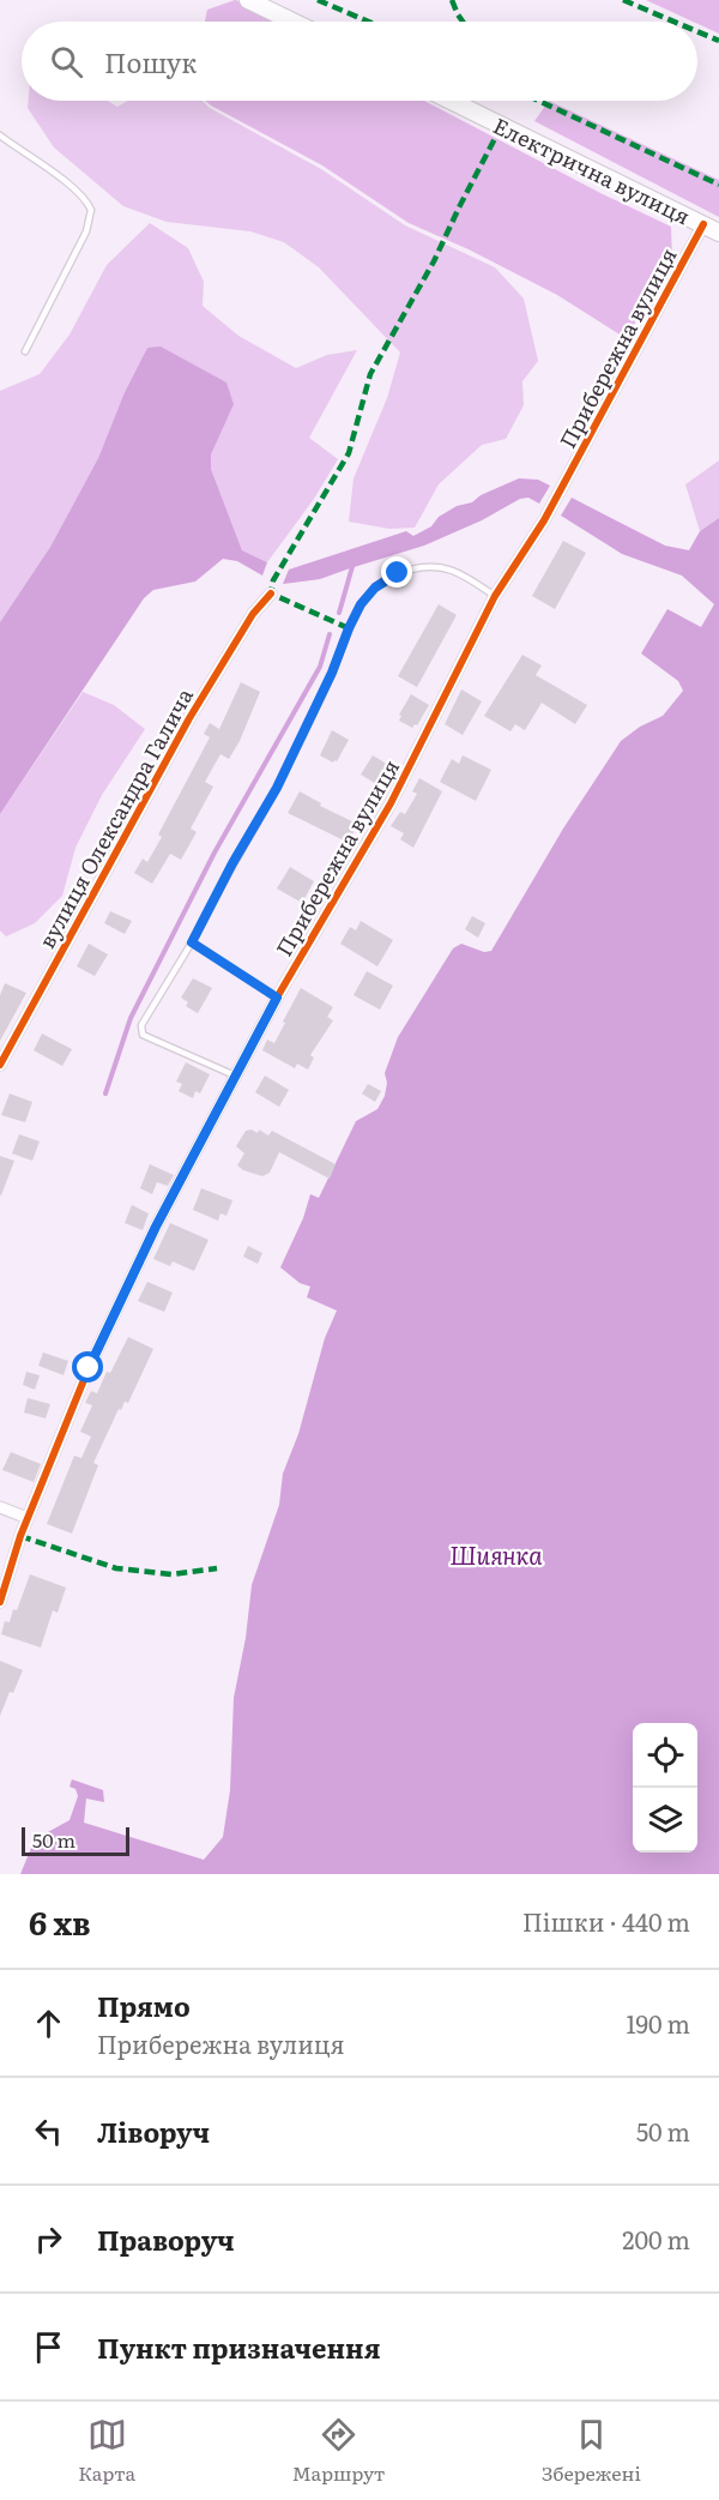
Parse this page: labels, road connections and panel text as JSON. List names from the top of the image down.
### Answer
{
  "streets": {
    "street": ["Електрична вулиця", "Прибережна вулиця", "вулиця Олександра Галича"]
  },
  "crossings": [
    ["Електрична вулиця", "Прибережна вулиця"]
  ],
  "water": ["Шиянка"],
  "scale_bar": "50 m",
  "page": {
    "search": "Пошук",
    "scale": "50 m",
    "heading": ["6 хв", "Пішки · 440 m"],
    "list": [
      ["Прямо", "Прибережна вулиця", "190 m"],
      ["Ліворуч", "50 m"],
      ["Праворуч", "200 m"],
      "Пункт призначення"
    ],
    "nav": ["Карта", "Маршрут", "Збережені"]
  }
}
